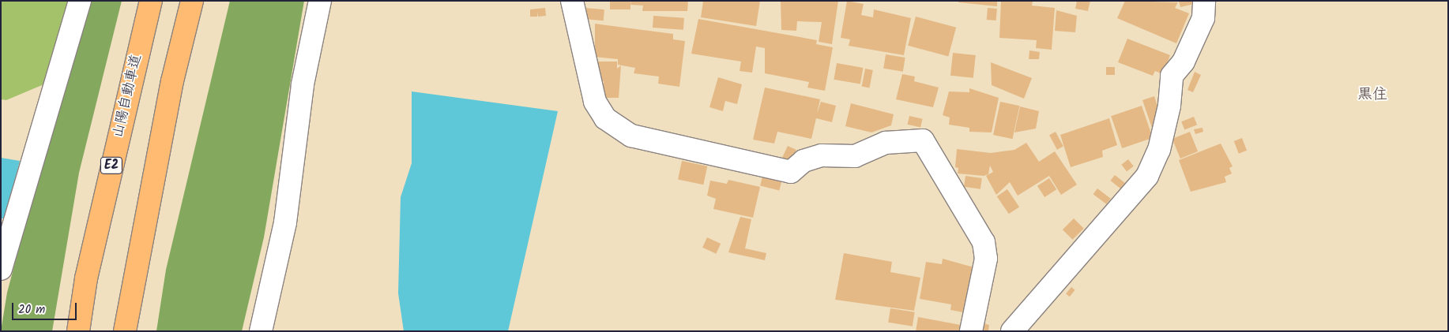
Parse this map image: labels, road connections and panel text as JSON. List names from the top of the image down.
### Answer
{
  "streets": {
    "highway": ["山陽自動車道", "E2"]
  },
  "districts": ["黒住"],
  "scale_bar": "20 m"
}
